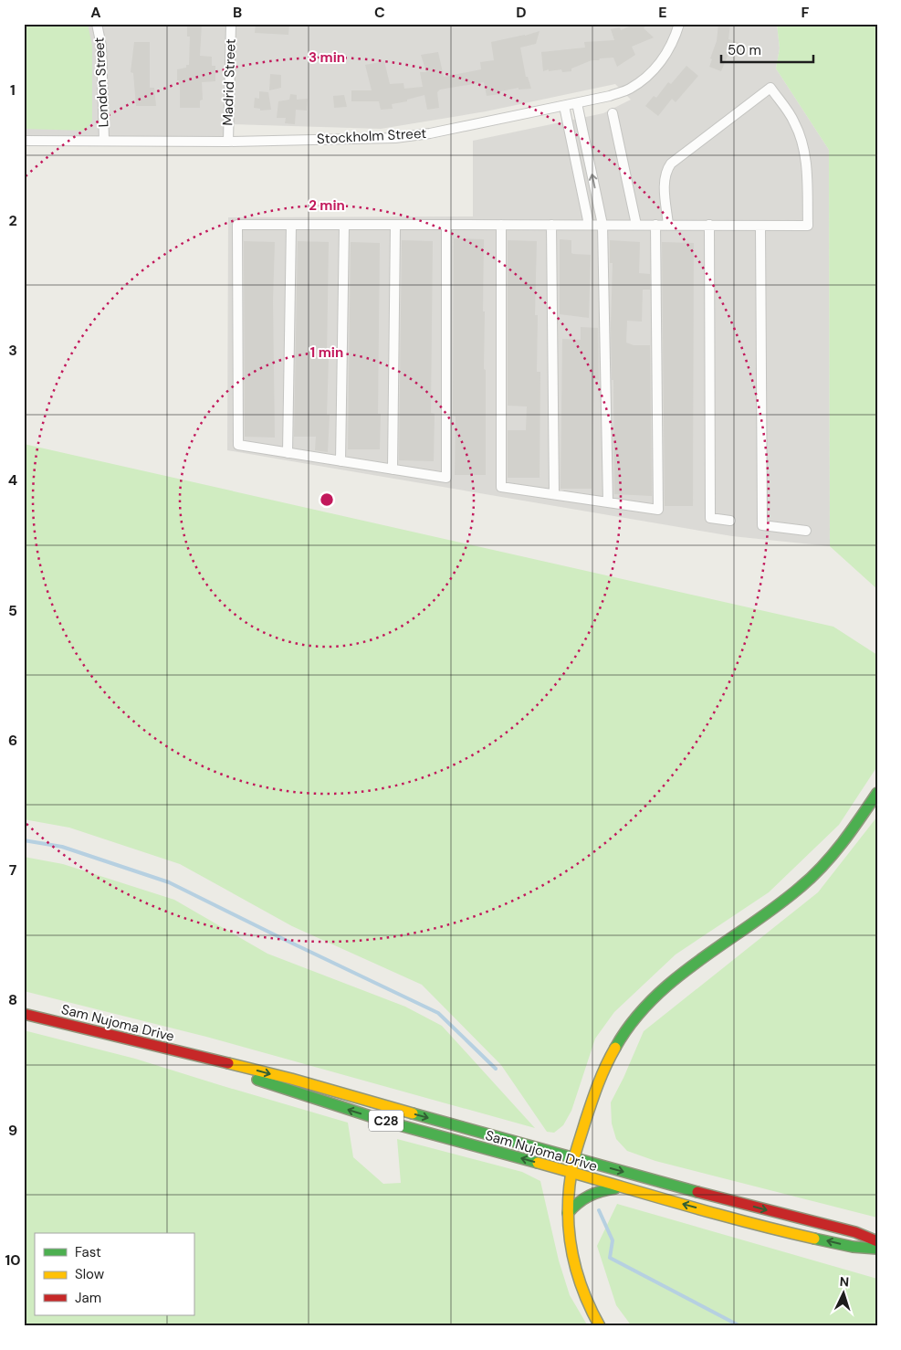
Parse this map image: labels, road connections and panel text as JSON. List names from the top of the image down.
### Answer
{
  "streets": {
    "main road": ["Sam Nujoma Drive", "C28"],
    "street": ["London Street", "Madrid Street", "Stockholm Street"]
  },
  "crossings": [
    ["London Street", "Stockholm Street"],
    ["Madrid Street", "Stockholm Street"]
  ],
  "legend": ["Fast", "Slow", "Jam"],
  "scale_bar": "50 m",
  "north": "top",
  "grid": {
    "columns": [
      "A",
      "B",
      "C",
      "D",
      "E",
      "F"
    ],
    "rows": [
      "1",
      "2",
      "3",
      "4",
      "5",
      "6",
      "7",
      "8",
      "9",
      "10"
    ]
  },
  "rings": ["3 min", "2 min", "1 min"]
}
